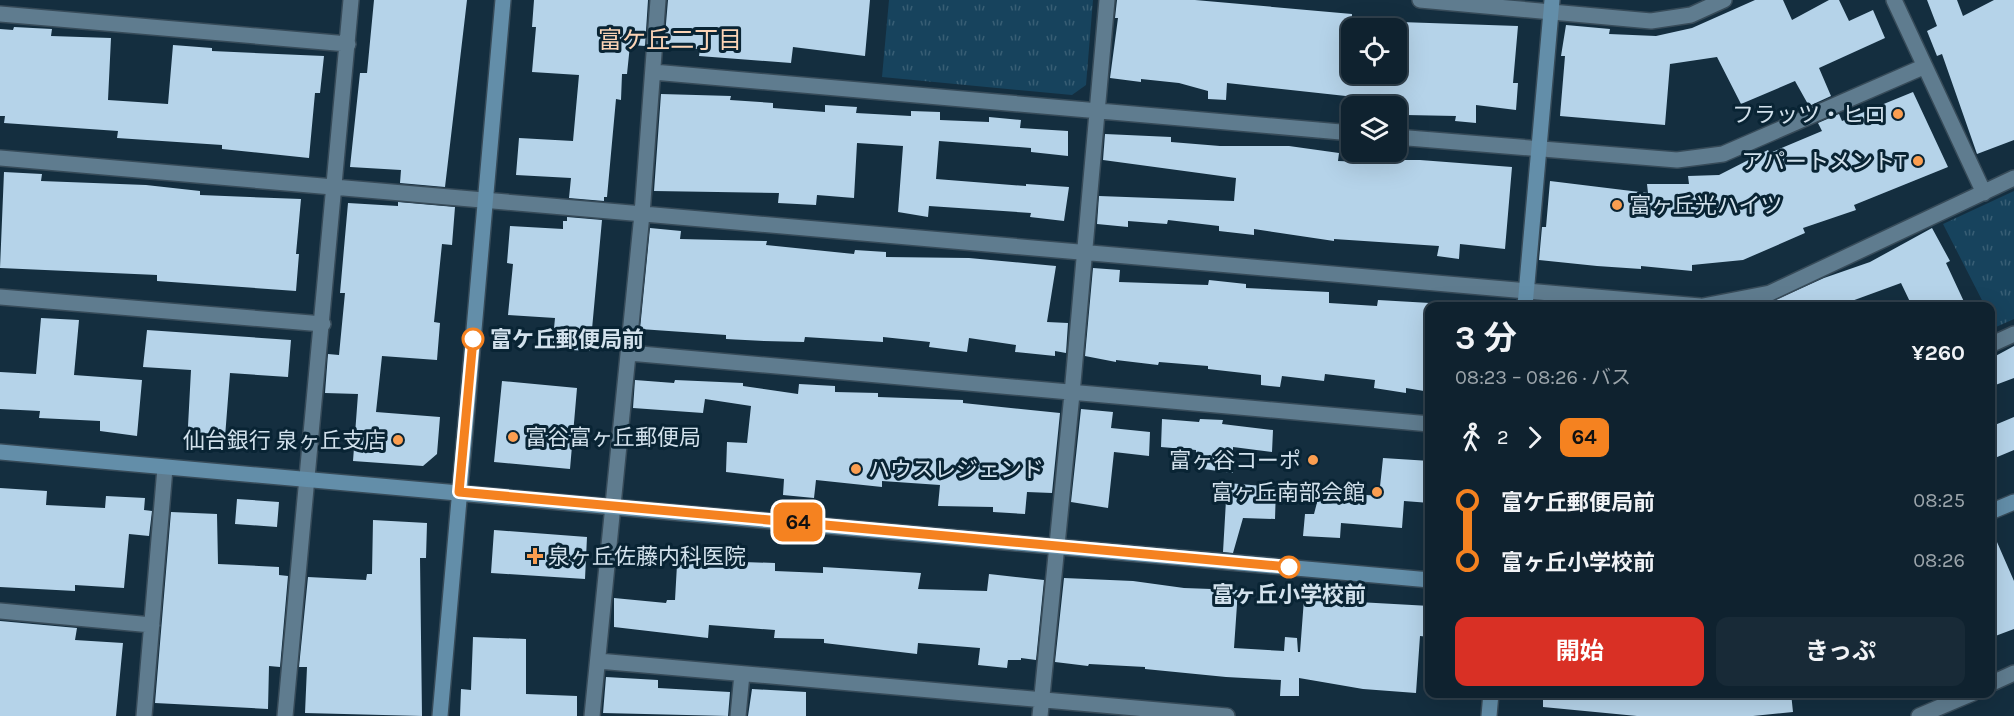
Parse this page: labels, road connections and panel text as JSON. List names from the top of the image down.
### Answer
{
  "districts": ["富ケ丘二丁目"],
  "places": {
    "other": [
      "フラッツ・ヒロ",
      "アパートメントT",
      "富ヶ丘光ハイツ",
      "富ケ丘郵便局前",
      "富谷富ヶ丘郵便局",
      "仙台銀行 泉ヶ丘支店",
      "富ヶ谷コーポ",
      "ハウスレジェンド",
      "富ヶ丘南部会館",
      "富ヶ丘小学校前"
    ],
    "health": ["泉ヶ丘佐藤内科医院"]
  },
  "lines": ["bus line 64"],
  "page": {
    "on_map": "64",
    "heading": ["3 分", "08:23 – 08:26 · バス", "¥260"],
    "legs": ["2", "64"],
    "list": [
      {
        "name": "富ケ丘郵便局前",
        "value": "08:25"
      },
      {
        "name": "富ヶ丘小学校前",
        "value": "08:26"
      }
    ],
    "buttons": ["開始", "きっぷ"]
  }
}
